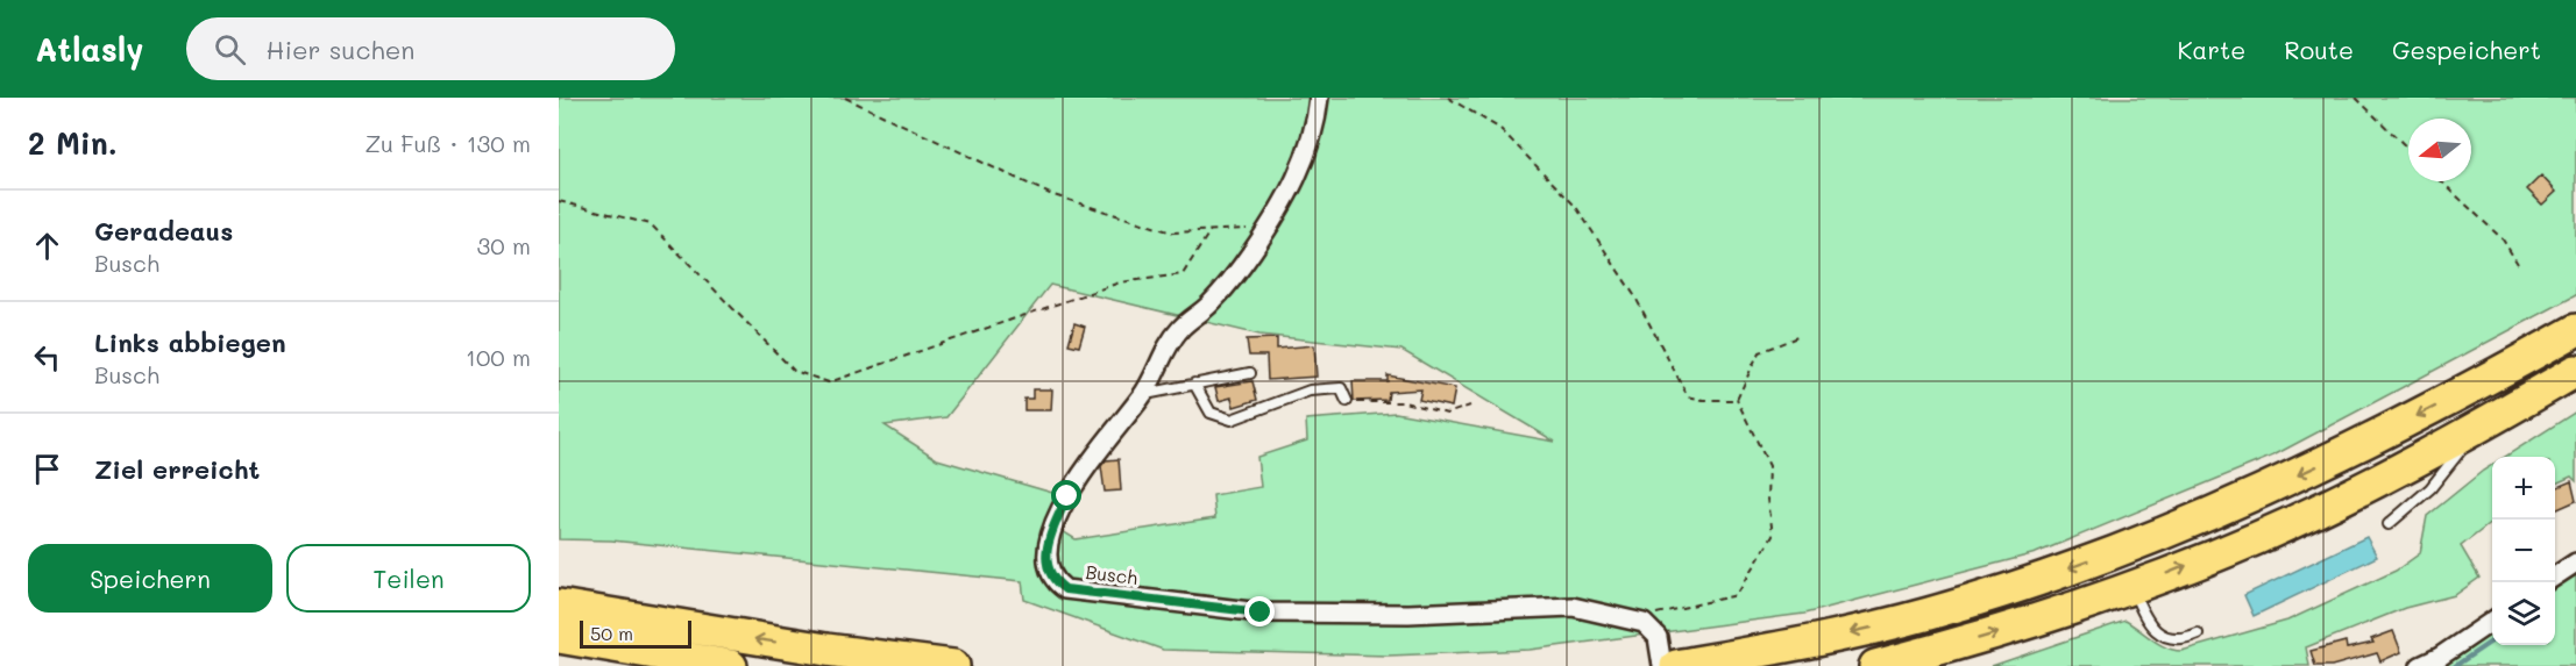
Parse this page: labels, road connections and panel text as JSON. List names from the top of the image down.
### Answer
{
  "streets": {
    "street": ["Busch"]
  },
  "scale_bar": "50 m",
  "north": "left",
  "page": {
    "header": "Atlasly",
    "search": "Hier suchen",
    "nav": ["Karte", "Route", "Gespeichert"],
    "heading": ["2 Min.", "Zu Fuß · 130 m"],
    "list": [
      ["Geradeaus", "Busch", "30 m"],
      ["Links abbiegen", "Busch", "100 m"],
      "Ziel erreicht"
    ],
    "map_buttons": ["+", "−"],
    "buttons": ["Speichern", "Teilen"],
    "scale": "50 m"
  }
}
